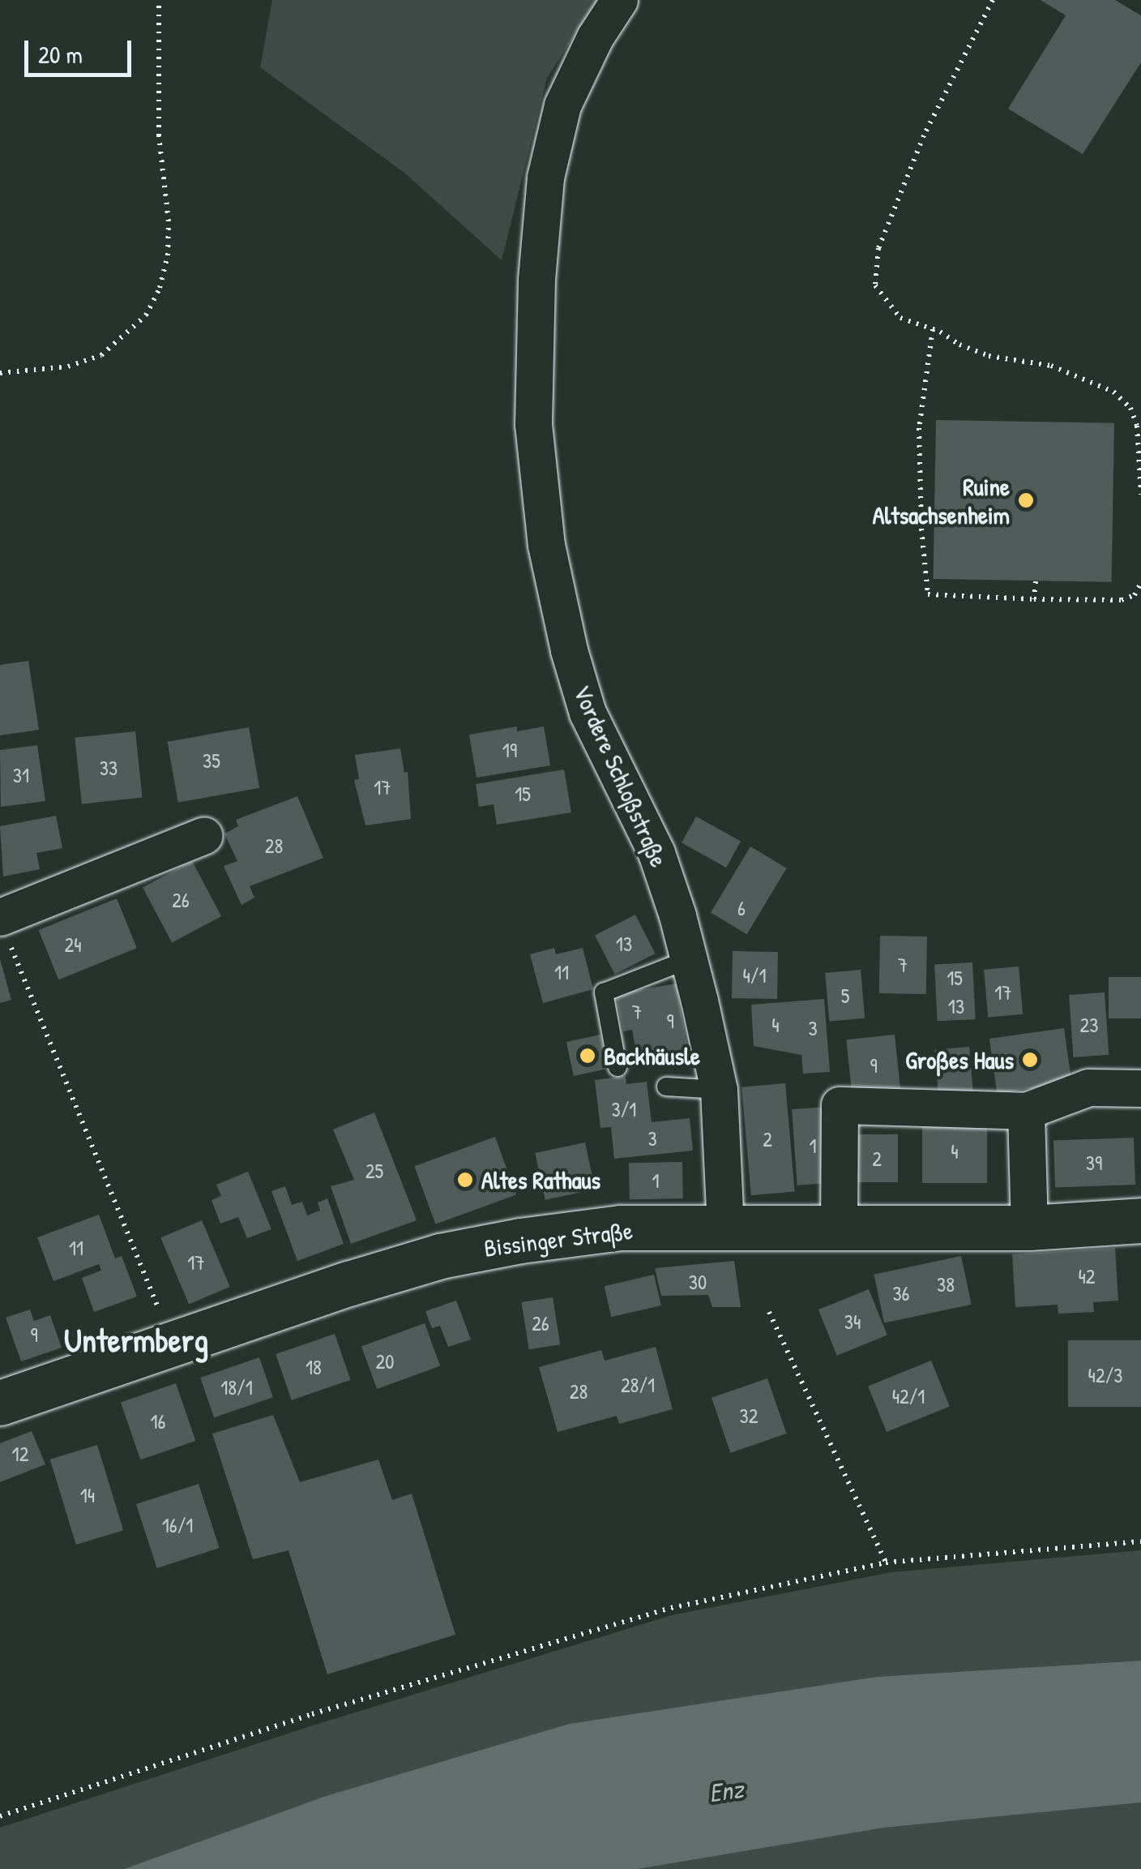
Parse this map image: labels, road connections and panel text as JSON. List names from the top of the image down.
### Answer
{
  "streets": {
    "main road": ["Bissinger Straße"],
    "street": ["Vordere Schloßstraße"]
  },
  "crossings": [
    ["Vordere Schloßstraße", "Bissinger Straße"]
  ],
  "districts": ["Untermberg"],
  "water": ["Enz"],
  "places": [
    "Ruine Altsachsenheim",
    "Backhäusle",
    "Großes Haus",
    "Altes Rathaus"
  ],
  "house_numbers": [
    "19",
    "35",
    "33",
    "31",
    "17",
    "15",
    "28",
    "26",
    "6",
    "13",
    "24",
    "7",
    "11",
    "4/1",
    "15",
    "17",
    "5",
    "13",
    "7",
    "9",
    "4",
    "23",
    "3",
    "9",
    "3/1",
    "3",
    "2",
    "1",
    "4",
    "2",
    "39",
    "25",
    "1",
    "11",
    "17",
    "42",
    "30",
    "38",
    "36",
    "34",
    "26",
    "9",
    "20",
    "18",
    "42/3",
    "28/1",
    "18/1",
    "28",
    "42/1",
    "32",
    "16",
    "12",
    "14",
    "16/1"
  ],
  "scale_bar": "20 m"
}
